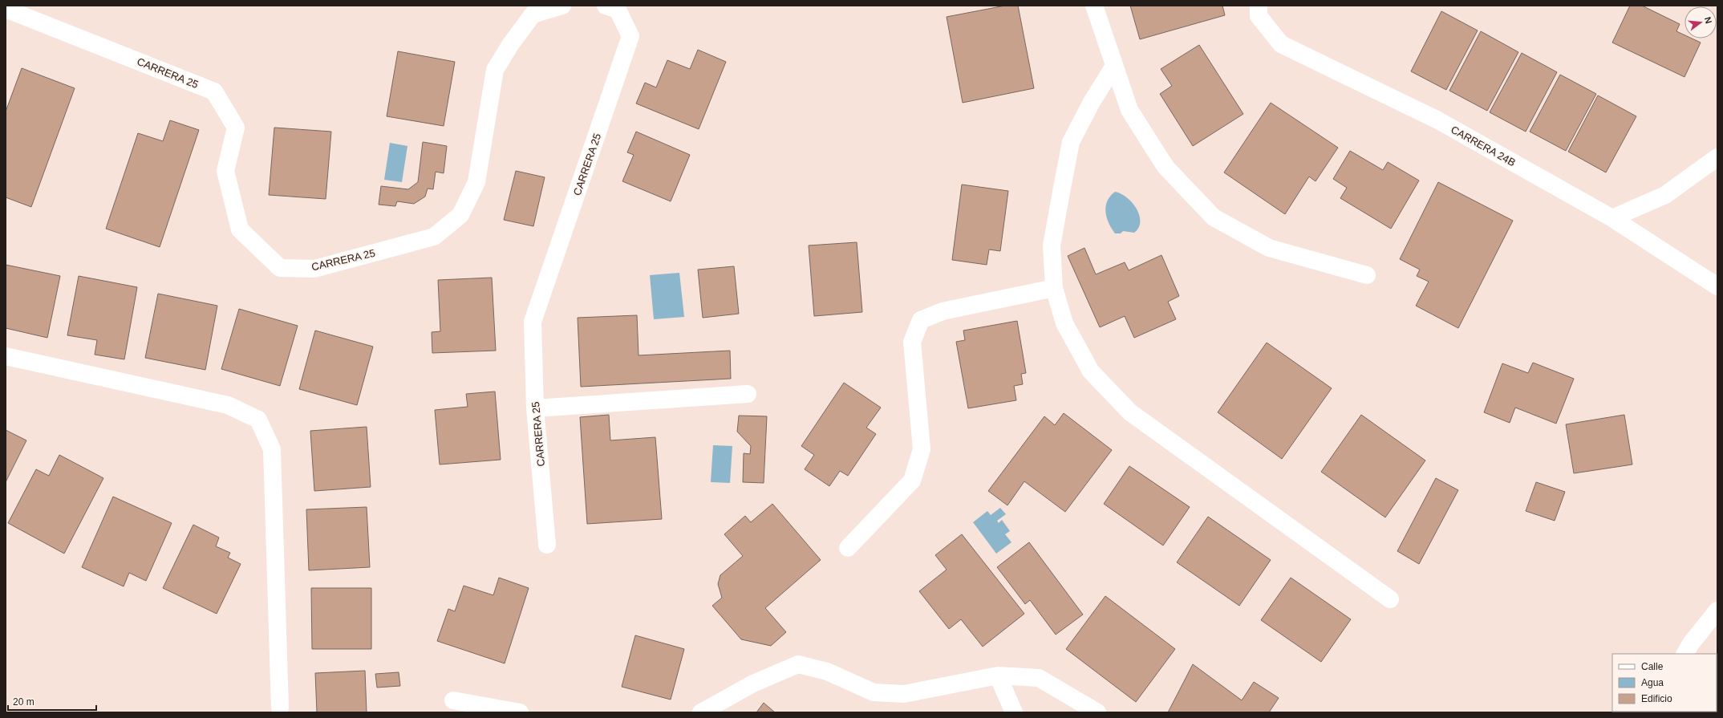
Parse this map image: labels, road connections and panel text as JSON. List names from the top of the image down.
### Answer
{
  "streets": {
    "street": ["CARRERA 25", "CARRERA 24B"]
  },
  "legend": ["Calle", "Agua", "Edificio"],
  "scale_bar": "20 m",
  "north": "right"
}
